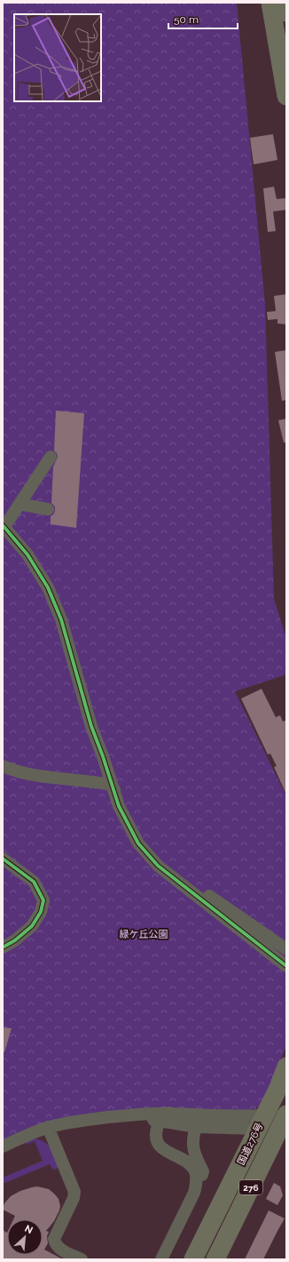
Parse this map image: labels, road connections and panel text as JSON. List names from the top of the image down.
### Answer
{
  "streets": {
    "highway": ["国道276号", "276"]
  },
  "parks": ["緑ケ丘公園"],
  "scale_bar": "50 m",
  "north": "top right"
}
